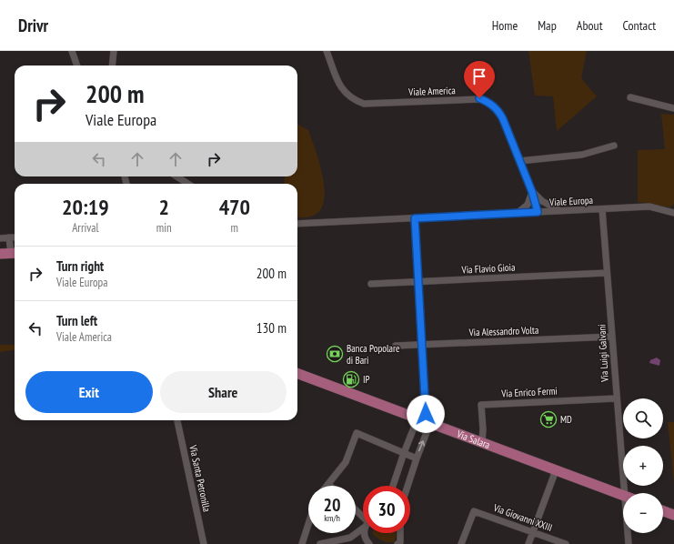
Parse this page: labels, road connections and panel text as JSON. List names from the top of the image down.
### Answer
{
  "streets": {
    "main road": ["Via Salara"],
    "street": [
      "Viale America",
      "Viale Europa",
      "Via Flavio Gioia",
      "Via Alessandro Volta",
      "Via Luigi Galvani",
      "Via Enrico Fermi",
      "Via Santa Petronilla",
      "Via Giovanni XXIII"
    ]
  },
  "crossings": [
    ["Viale America", "Viale Europa"],
    ["Viale Europa", "Via Luigi Galvani"],
    ["Via Flavio Gioia", "Via Luigi Galvani"],
    ["Via Alessandro Volta", "Via Luigi Galvani"],
    ["Via Luigi Galvani", "Via Enrico Fermi"],
    ["Via Enrico Fermi", "Via Salara"]
  ],
  "places": {
    "bank": ["Banca Popolare di Bari"],
    "fuel station": ["IP"],
    "supermarket": ["MD"]
  },
  "page": {
    "header": "Drivr",
    "nav": [
      "Home",
      "Map",
      "About",
      "Contact"
    ],
    "turn": ["200 m", "Viale Europa"],
    "eta": [
      "20:19",
      "Arrival",
      "2",
      "min",
      "470",
      "m"
    ],
    "list": [
      {
        "name": "Turn right",
        "note": "Viale Europa",
        "value": "200 m"
      },
      {
        "name": "Turn left",
        "note": "Viale America",
        "value": "130 m"
      }
    ],
    "buttons": ["Exit", "Share"],
    "map_buttons": ["+", "−"],
    "speed": "20 km/h",
    "limit": "30"
  }
}
